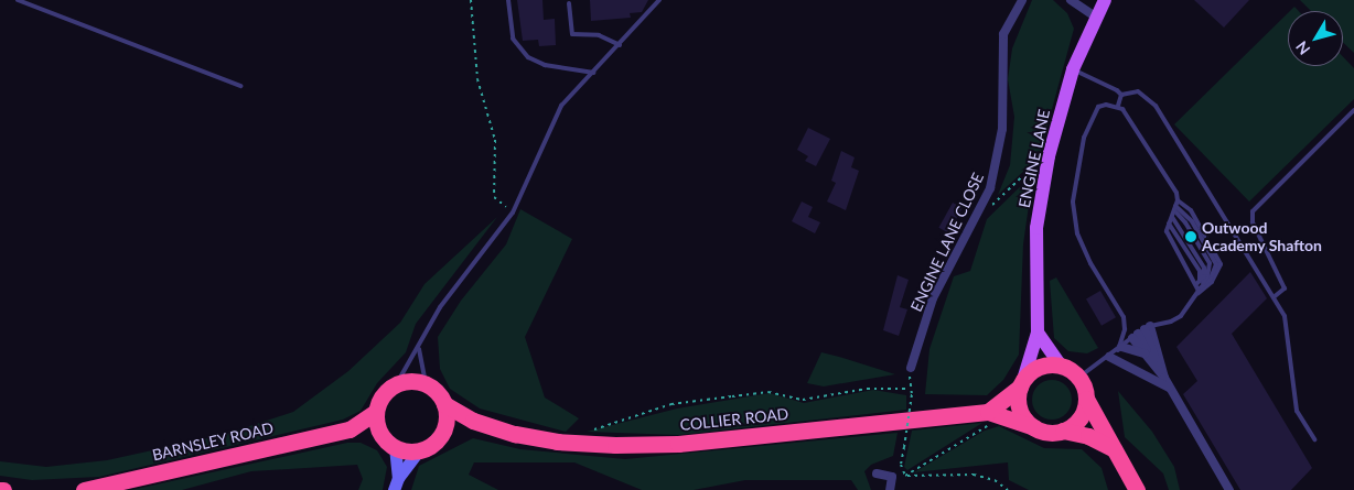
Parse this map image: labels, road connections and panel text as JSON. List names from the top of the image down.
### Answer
{
  "streets": {
    "highway": ["COLLIER ROAD", "BARNSLEY ROAD"],
    "main road": ["ENGINE LANE"],
    "street": ["ENGINE LANE CLOSE"]
  },
  "crossings": [
    ["ENGINE LANE", "COLLIER ROAD"],
    ["COLLIER ROAD", "BARNSLEY ROAD"]
  ],
  "places": ["Outwood Academy Shafton"],
  "north": "bottom left"
}
